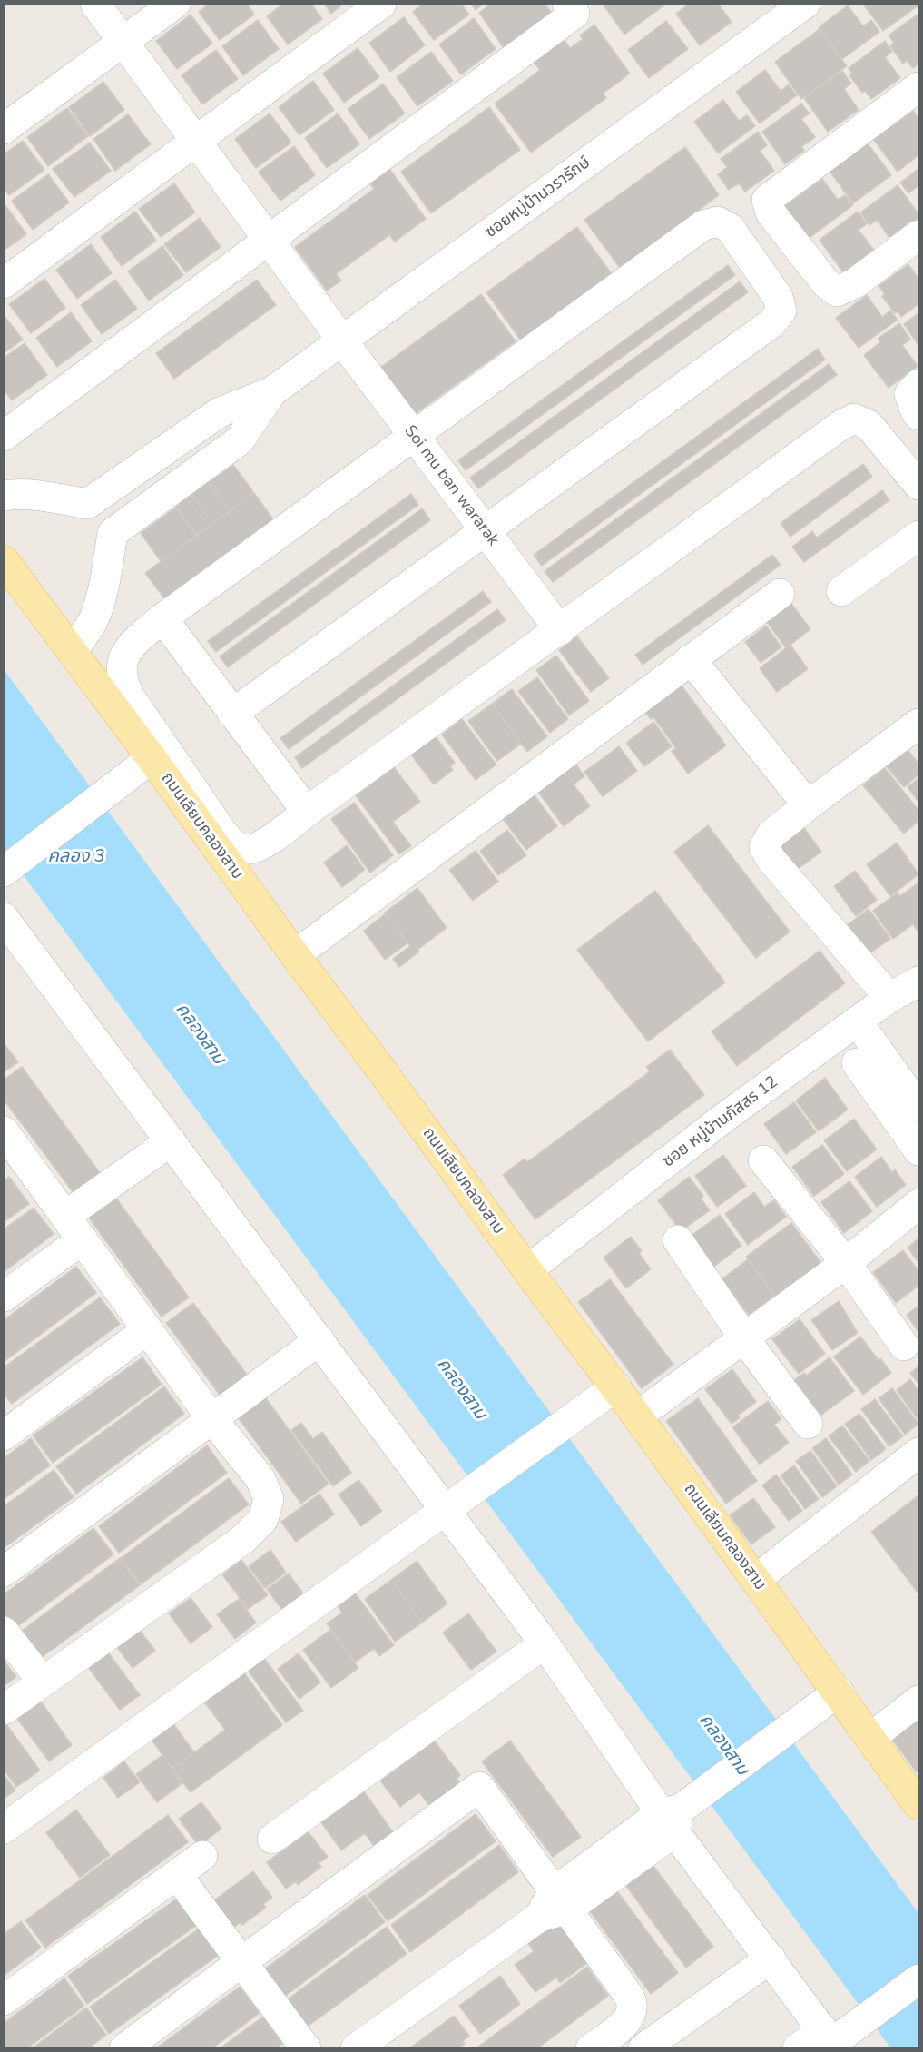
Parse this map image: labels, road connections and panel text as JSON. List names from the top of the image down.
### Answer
{
  "streets": {
    "main road": ["ถนนเลียบคลองสาม"],
    "street": ["ซอยหมู่บ้านวรารักษ์", "Soi mu ban wararak", "ซอย หมู่บ้านภัสสร 12"]
  },
  "crossings": [
    ["ซอยหมู่บ้านวรารักษ์", "Soi mu ban wararak"],
    ["ถนนเลียบคลองสาม", "ซอย หมู่บ้านภัสสร 12"]
  ],
  "water": ["คลอง 3", "คลองสาม"]
}
